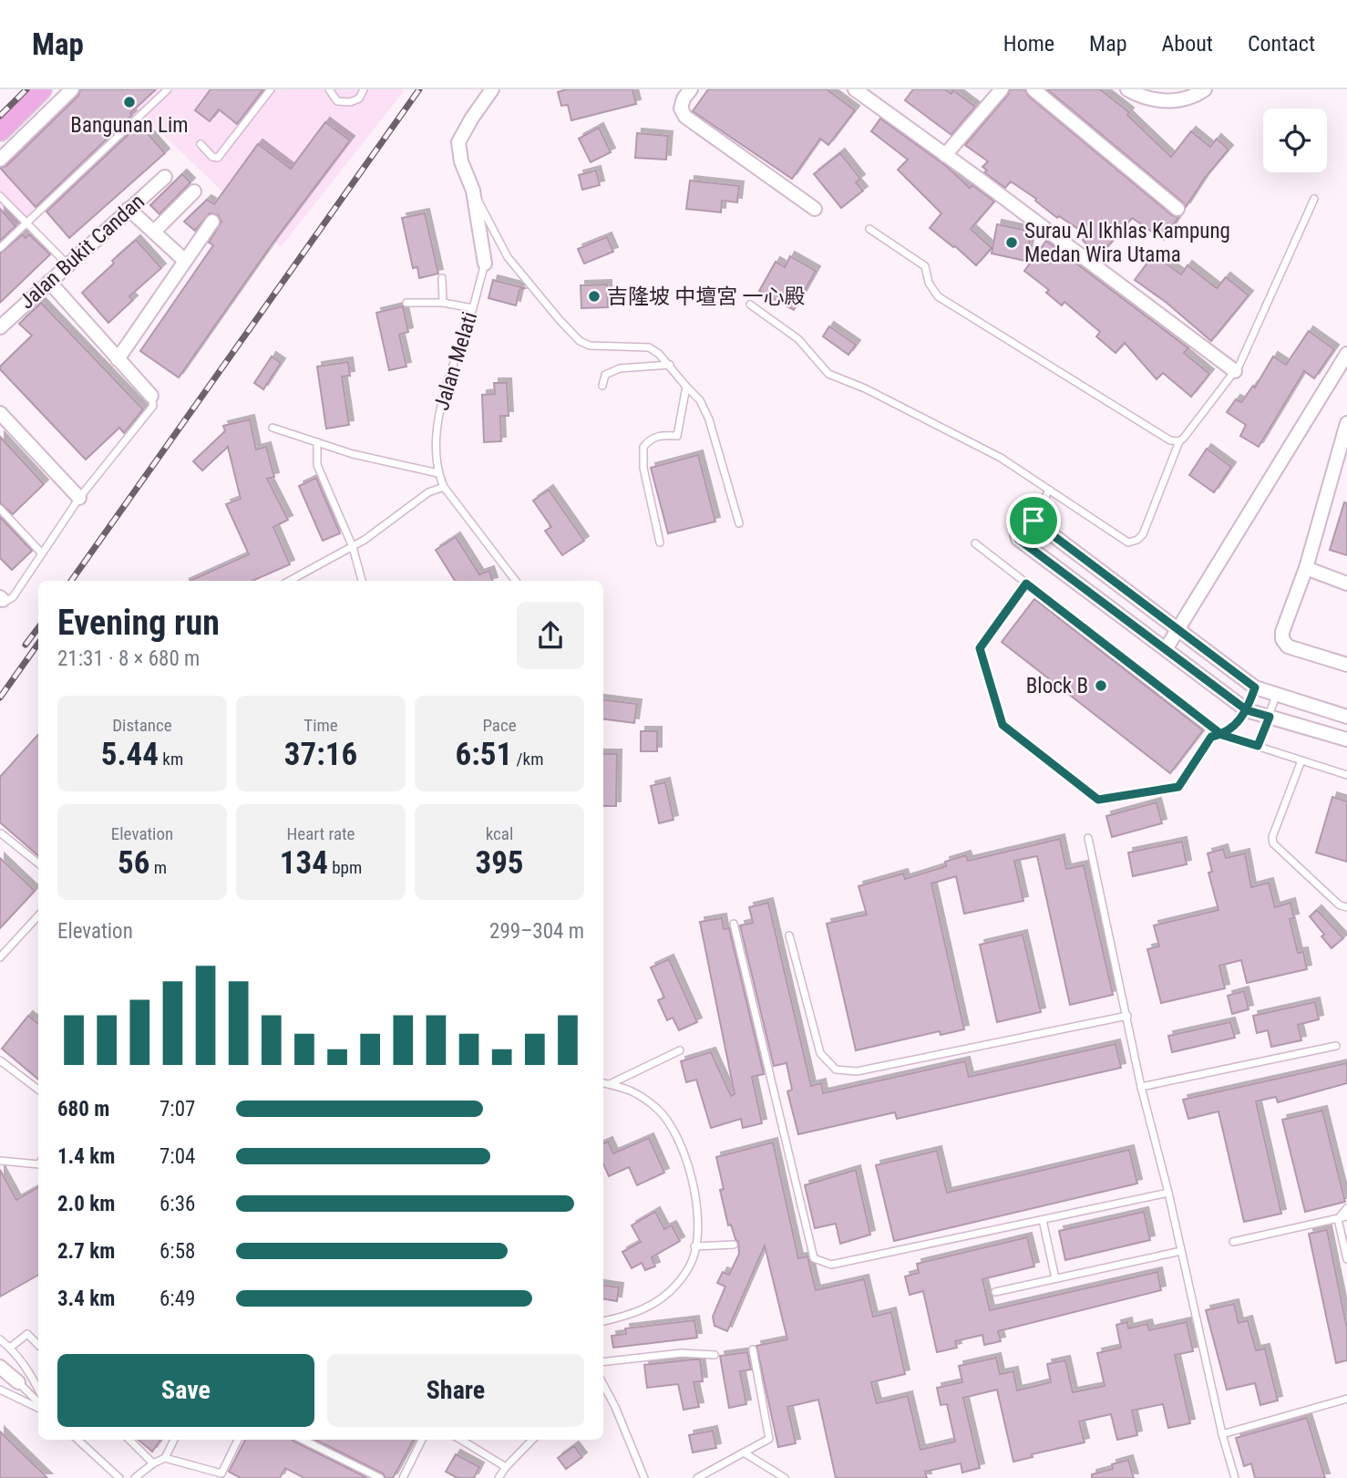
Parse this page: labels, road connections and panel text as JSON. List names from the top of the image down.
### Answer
{
  "streets": {
    "street": ["Jalan Bukit Candan", "Jalan Melati"]
  },
  "places": [
    "Bangunan Lim",
    "Surau Al Ikhlas Kampung Medan Wira Utama",
    "吉隆坡 中壇宮 一心殿",
    "Block B"
  ],
  "page": {
    "header": "Map",
    "nav": [
      "Home",
      "Map",
      "About",
      "Contact"
    ],
    "heading": ["Evening run", "21:31 · 8 × 680 m"],
    "stats": [
      ["Distance", "5.44 km"],
      ["Time", "37:16"],
      ["Pace", "6:51 /km"],
      ["Elevation", "56 m"],
      ["Heart rate", "134 bpm"],
      ["kcal", "395"]
    ],
    "chart": ["Elevation", "299–304 m"],
    "list": [
      {
        "name": "680 m",
        "note": "7:07"
      },
      {
        "name": "1.4 km",
        "note": "7:04"
      },
      {
        "name": "2.0 km",
        "note": "6:36"
      },
      {
        "name": "2.7 km",
        "note": "6:58"
      },
      {
        "name": "3.4 km",
        "note": "6:49"
      }
    ],
    "buttons": ["Save", "Share"]
  }
}
